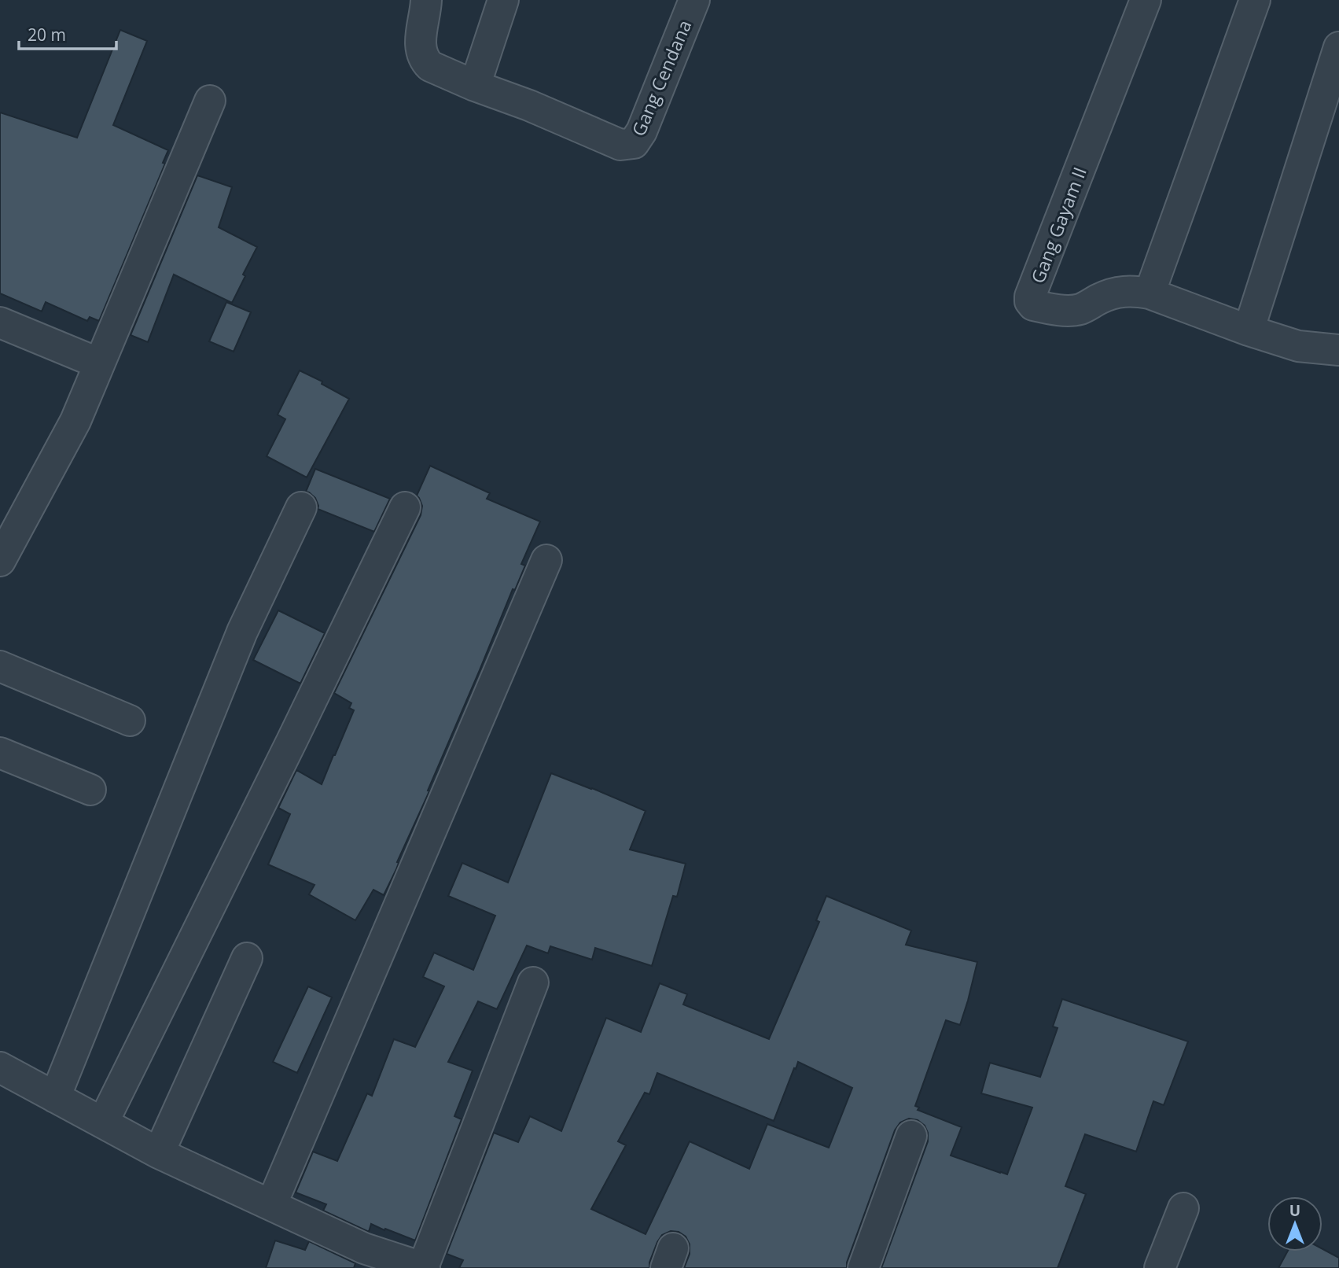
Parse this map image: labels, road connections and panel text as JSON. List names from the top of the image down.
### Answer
{
  "streets": {
    "street": ["Gang Cendana", "Gang Gayam II"]
  },
  "scale_bar": "20 m",
  "north": "top"
}
